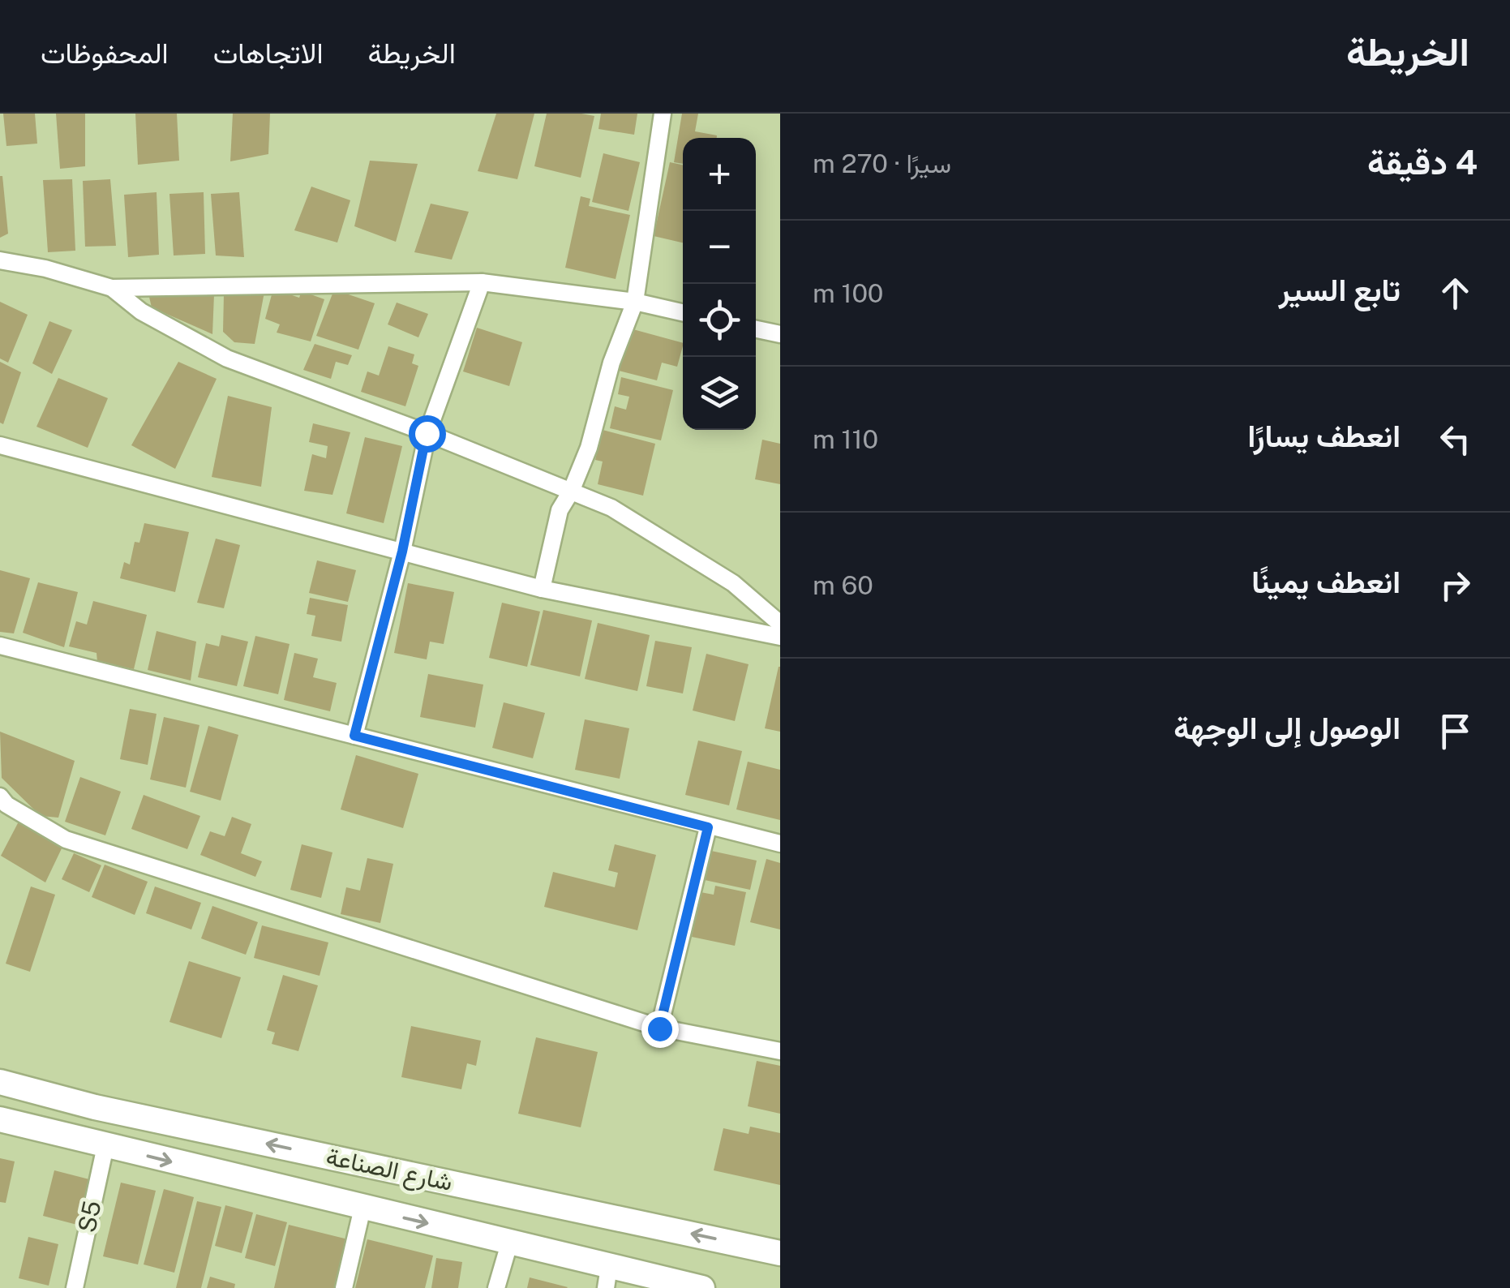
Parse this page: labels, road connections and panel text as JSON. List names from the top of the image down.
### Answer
{
  "streets": {
    "main road": ["شارع الصناعة"],
    "street": ["S5"]
  },
  "crossings": [
    ["شارع الصناعة", "S5"]
  ],
  "page": {
    "header": "الخريطة",
    "nav": ["الخريطة", "الاتجاهات", "المحفوظات"],
    "heading": ["4 دقيقة", "سيرًا · 270 m"],
    "map_buttons": ["+", "−"],
    "list": [
      ["تابع السير", "100 m"],
      ["انعطف يسارًا", "110 m"],
      ["انعطف يمينًا", "60 m"],
      "الوصول إلى الوجهة"
    ]
  }
}
